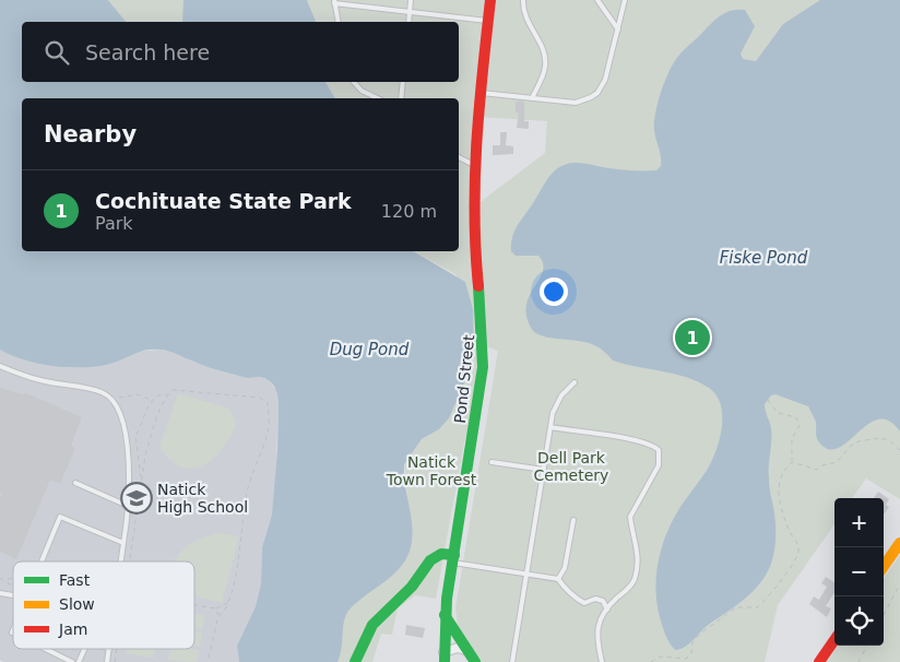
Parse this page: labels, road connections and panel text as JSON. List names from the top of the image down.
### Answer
{
  "streets": {
    "street": ["Pond Street"]
  },
  "water": ["Fiske Pond", "Dug Pond"],
  "parks": ["Dell Park Cemetery", "Natick Town Forest"],
  "places": {
    "school or university": ["Natick High School"]
  },
  "legend": ["Fast", "Slow", "Jam"],
  "page": {
    "search": "Search here",
    "heading": "Nearby",
    "list": [
      {
        "mark": "1",
        "name": "Cochituate State Park",
        "note": "Park",
        "value": "120 m"
      }
    ],
    "pins": "1",
    "map_buttons": ["+", "−"]
  }
}
